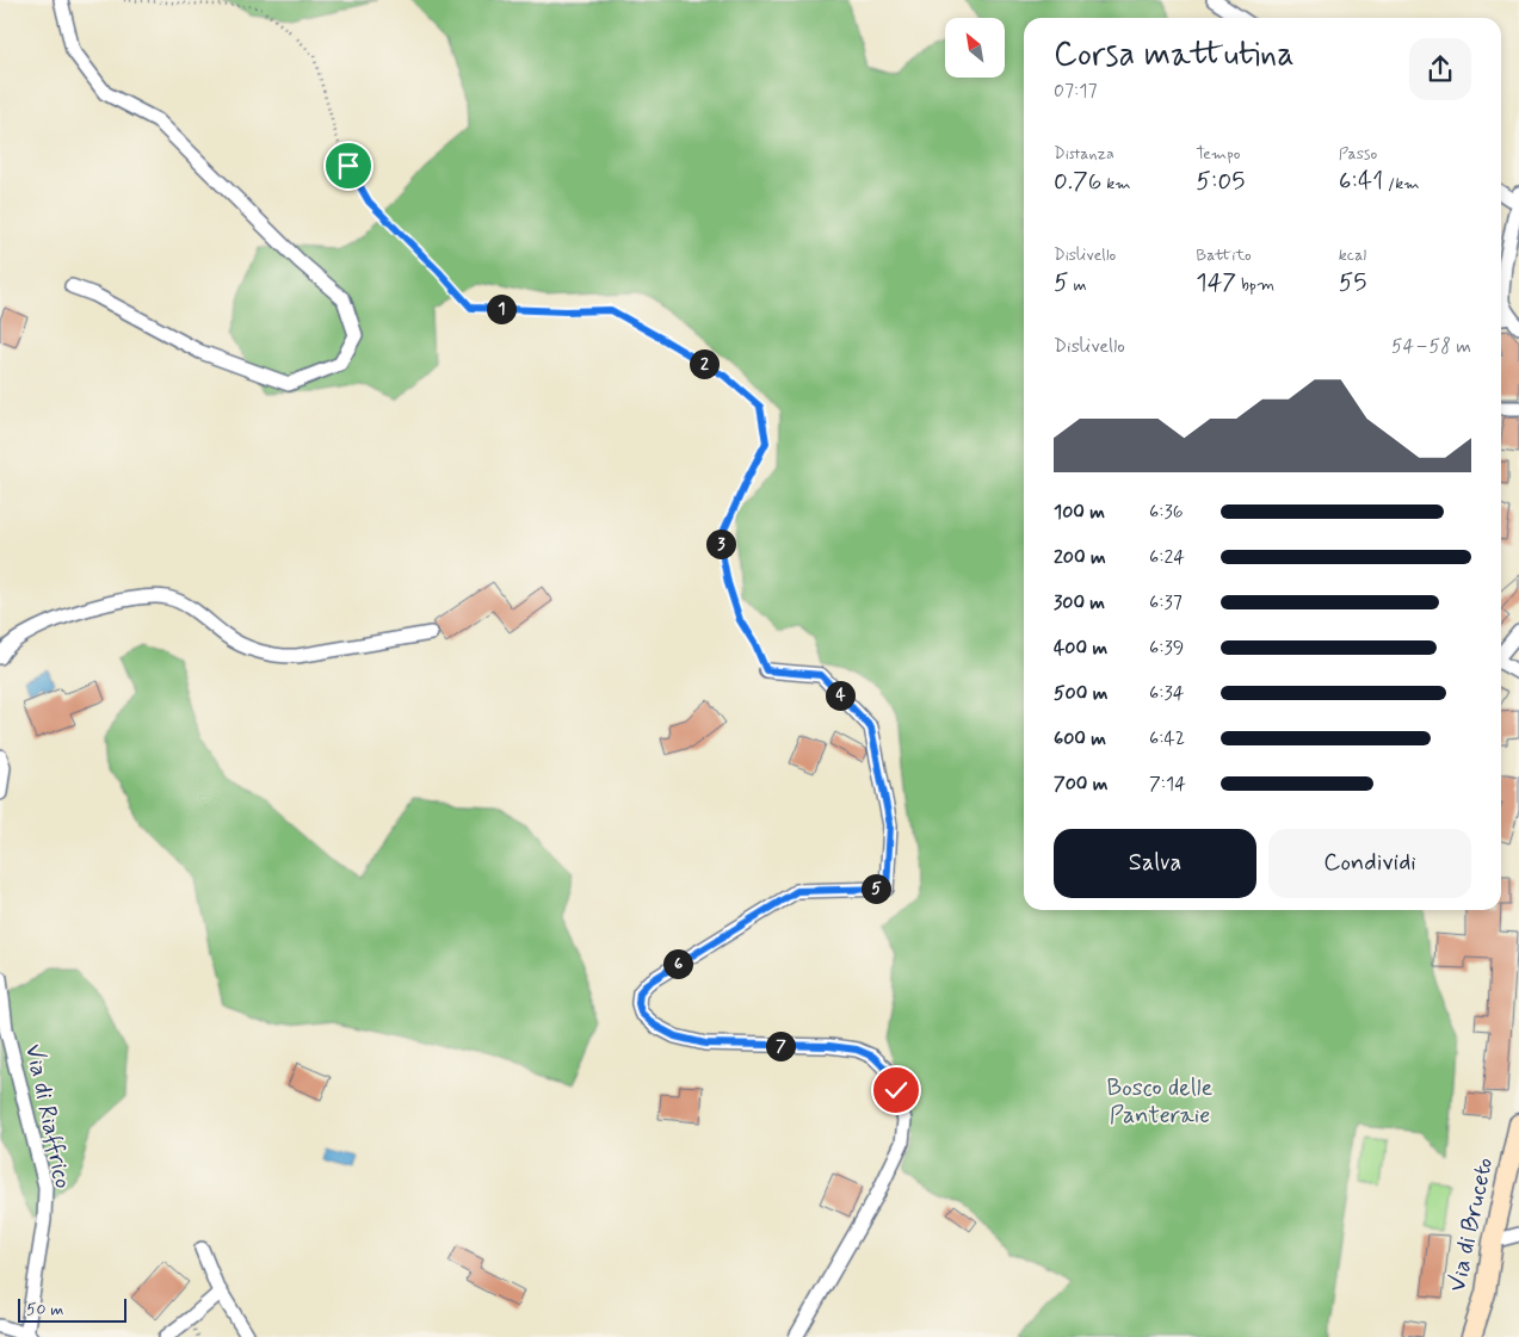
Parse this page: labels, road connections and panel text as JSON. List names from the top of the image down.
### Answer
{
  "streets": {
    "main road": ["Via di Bruceto"],
    "street": ["Via di Riaffrico"]
  },
  "parks": ["Bosco delle Panteraie"],
  "scale_bar": "50 m",
  "north": "top left",
  "page": {
    "heading": ["Corsa mattutina", "07:17"],
    "stats": [
      ["Distanza", "0.76 km"],
      ["Tempo", "5:05"],
      ["Passo", "6:41 /km"],
      ["Dislivello", "5 m"],
      ["Battito", "147 bpm"],
      ["kcal", "55"]
    ],
    "pins": [
      "1",
      "2",
      "3",
      "4",
      "5",
      "6",
      "7"
    ],
    "chart": ["Dislivello", "54–58 m"],
    "list": [
      {
        "name": "100 m",
        "note": "6:36"
      },
      {
        "name": "200 m",
        "note": "6:24"
      },
      {
        "name": "300 m",
        "note": "6:37"
      },
      {
        "name": "400 m",
        "note": "6:39"
      },
      {
        "name": "500 m",
        "note": "6:34"
      },
      {
        "name": "600 m",
        "note": "6:42"
      },
      {
        "name": "700 m",
        "note": "7:14"
      }
    ],
    "buttons": ["Salva", "Condividi"],
    "scale": "50 m"
  }
}
